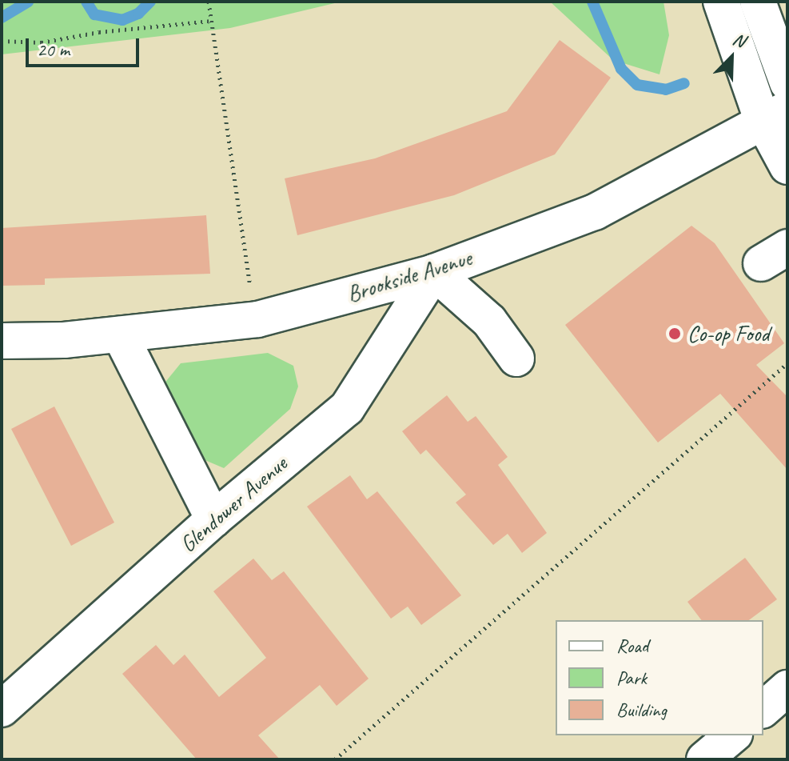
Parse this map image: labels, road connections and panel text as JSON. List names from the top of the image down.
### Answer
{
  "streets": {
    "street": ["Brookside Avenue", "Glendower Avenue"]
  },
  "crossings": [
    ["Brookside Avenue", "Glendower Avenue"]
  ],
  "places": ["Co-op Food"],
  "legend": ["Road", "Park", "Building"],
  "scale_bar": "20 m",
  "north": "top right"
}
